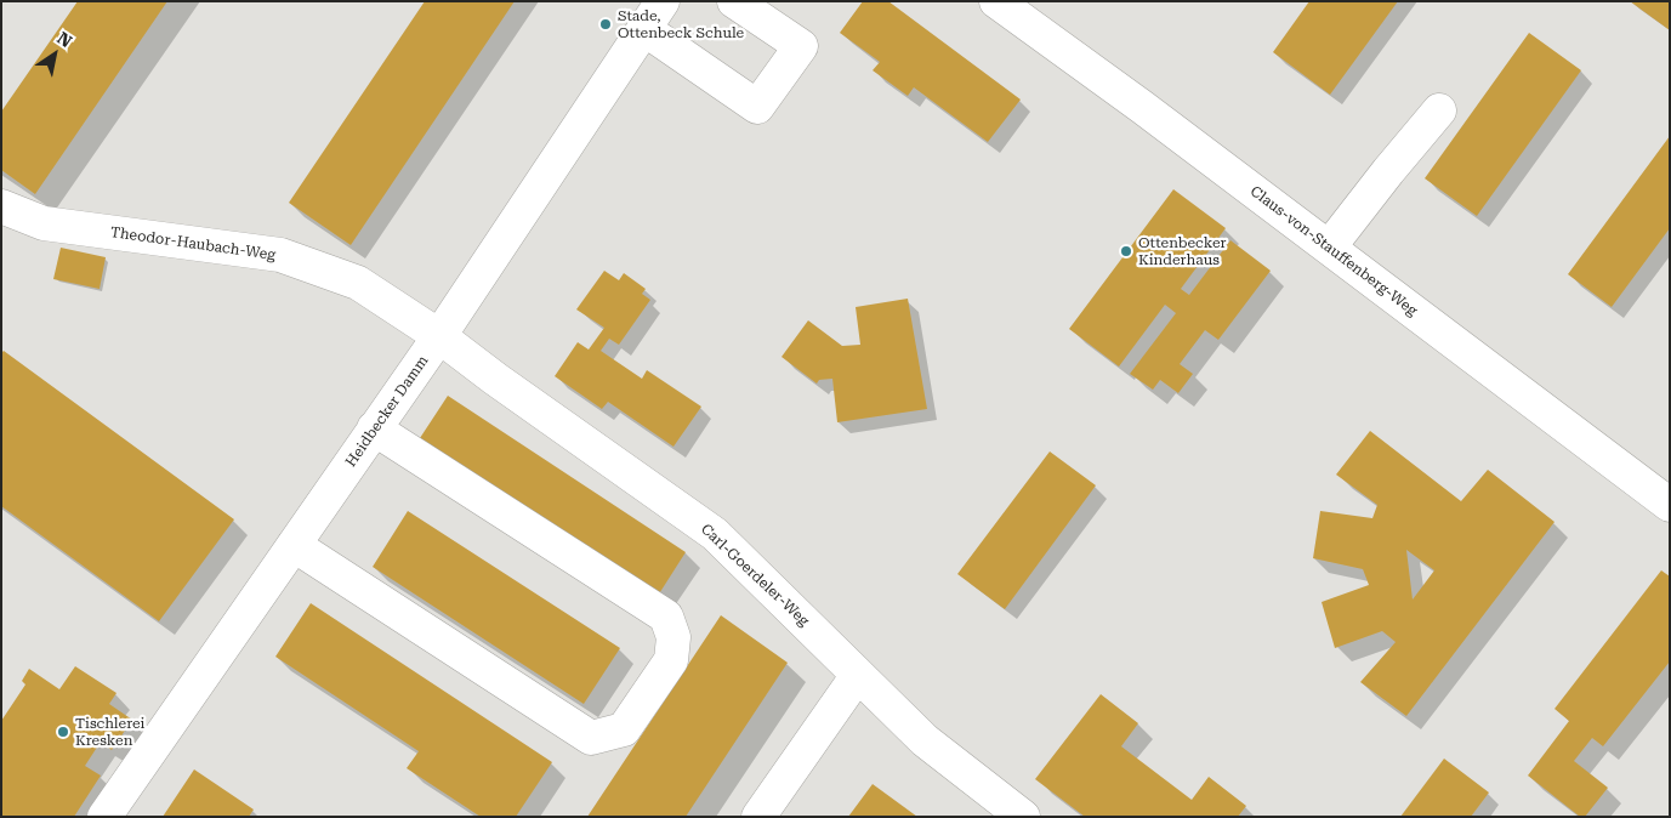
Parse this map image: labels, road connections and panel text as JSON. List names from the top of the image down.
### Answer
{
  "streets": {
    "street": [
      "Theodor-Haubach-Weg",
      "Claus-von-Stauffenberg-Weg",
      "Heidbecker Damm",
      "Carl-Goerdeler-Weg"
    ]
  },
  "crossings": [
    ["Theodor-Haubach-Weg", "Heidbecker Damm"],
    ["Theodor-Haubach-Weg", "Carl-Goerdeler-Weg"],
    ["Heidbecker Damm", "Carl-Goerdeler-Weg"]
  ],
  "places": ["Stade, Ottenbeck Schule", "Ottenbecker Kinderhaus", "Tischlerei Kresken"],
  "north": "top right"
}
